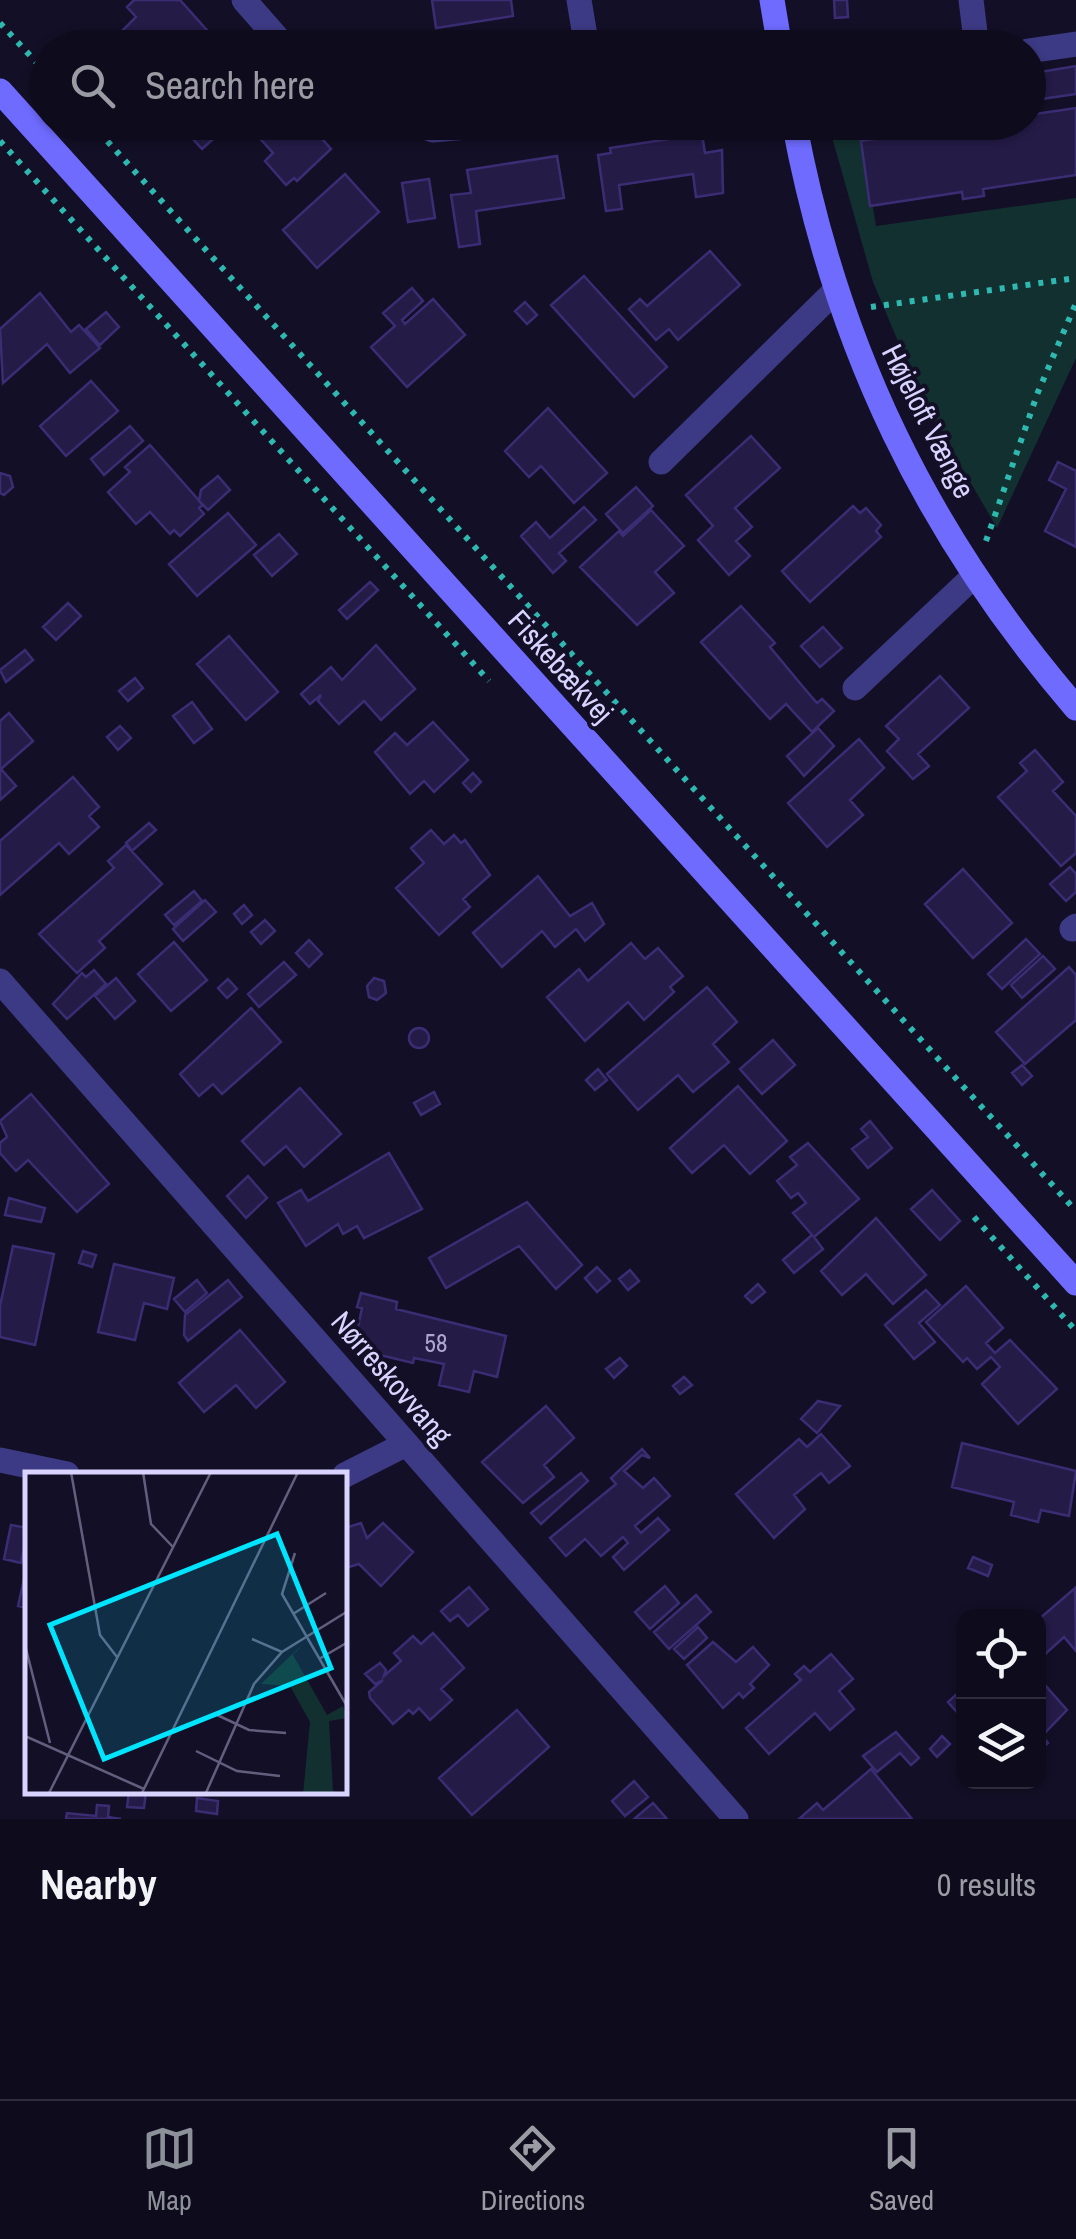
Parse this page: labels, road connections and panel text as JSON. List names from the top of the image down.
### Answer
{
  "streets": {
    "street": ["Højeloft Vænge", "Fiskebækvej", "Nørreskovvang"]
  },
  "house_numbers": ["58"],
  "page": {
    "search": "Search here",
    "heading": ["Nearby", "0 results"],
    "nav": ["Map", "Directions", "Saved"]
  }
}
